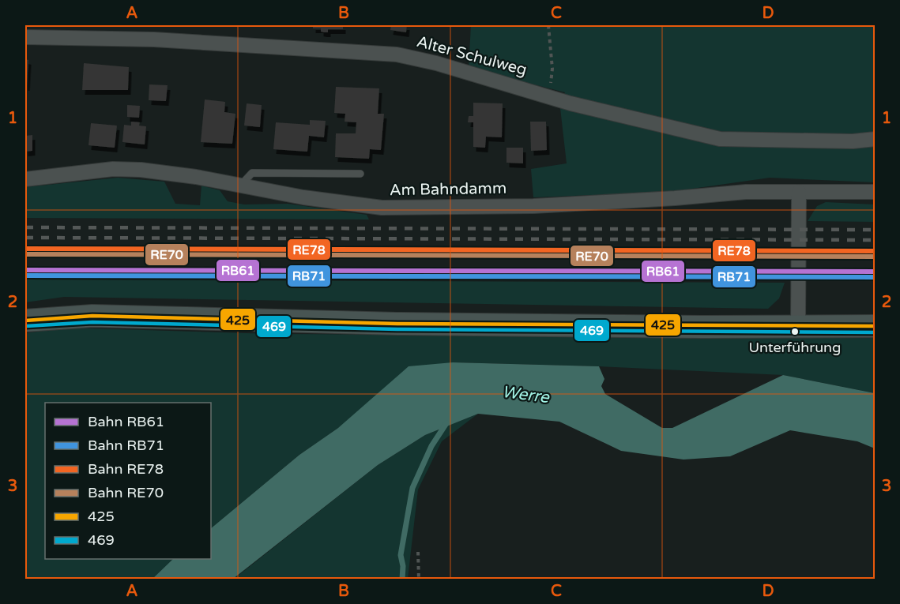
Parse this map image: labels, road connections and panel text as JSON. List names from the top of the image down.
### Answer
{
  "streets": {
    "street": ["Alter Schulweg", "Am Bahndamm"]
  },
  "water": ["Werre"],
  "places": ["Unterführung"],
  "lines": [
    "rail line RE78",
    "rail line RE70",
    "rail line RB61",
    "rail line RB71",
    "transit line 425",
    "transit line 469"
  ],
  "legend": [
    "Bahn RB61",
    "Bahn RB71",
    "Bahn RE78",
    "Bahn RE70",
    "425",
    "469"
  ],
  "grid": {
    "columns": [
      "A",
      "B",
      "C",
      "D"
    ],
    "rows": ["1", "2", "3"]
  }
}
